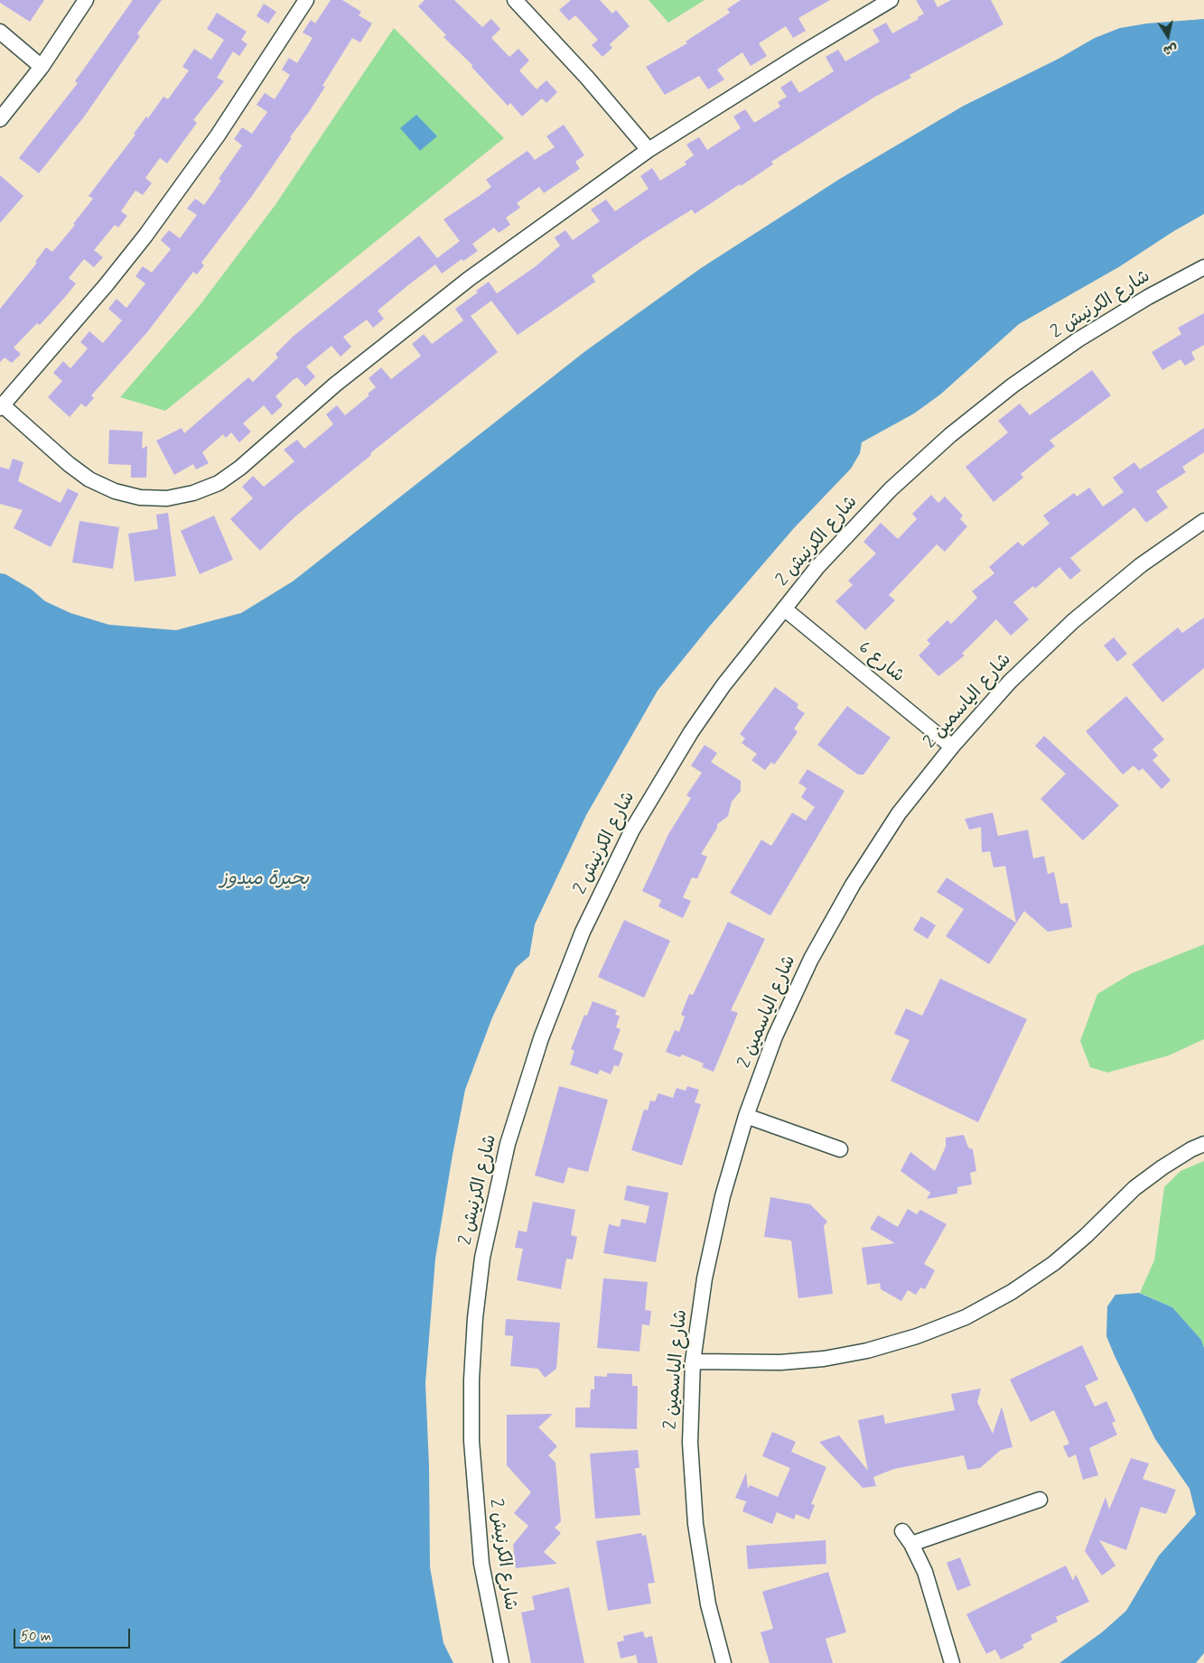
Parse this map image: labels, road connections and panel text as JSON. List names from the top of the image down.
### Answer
{
  "streets": {
    "street": ["شارع الكرنيش 2", "شارع 6", "شارع الياسمين 2"]
  },
  "crossings": [
    ["شارع الكرنيش 2", "شارع 6"],
    ["شارع 6", "شارع الياسمين 2"]
  ],
  "water": ["بحيرة ميدوز"],
  "scale_bar": "50 m",
  "north": "bottom"
}
